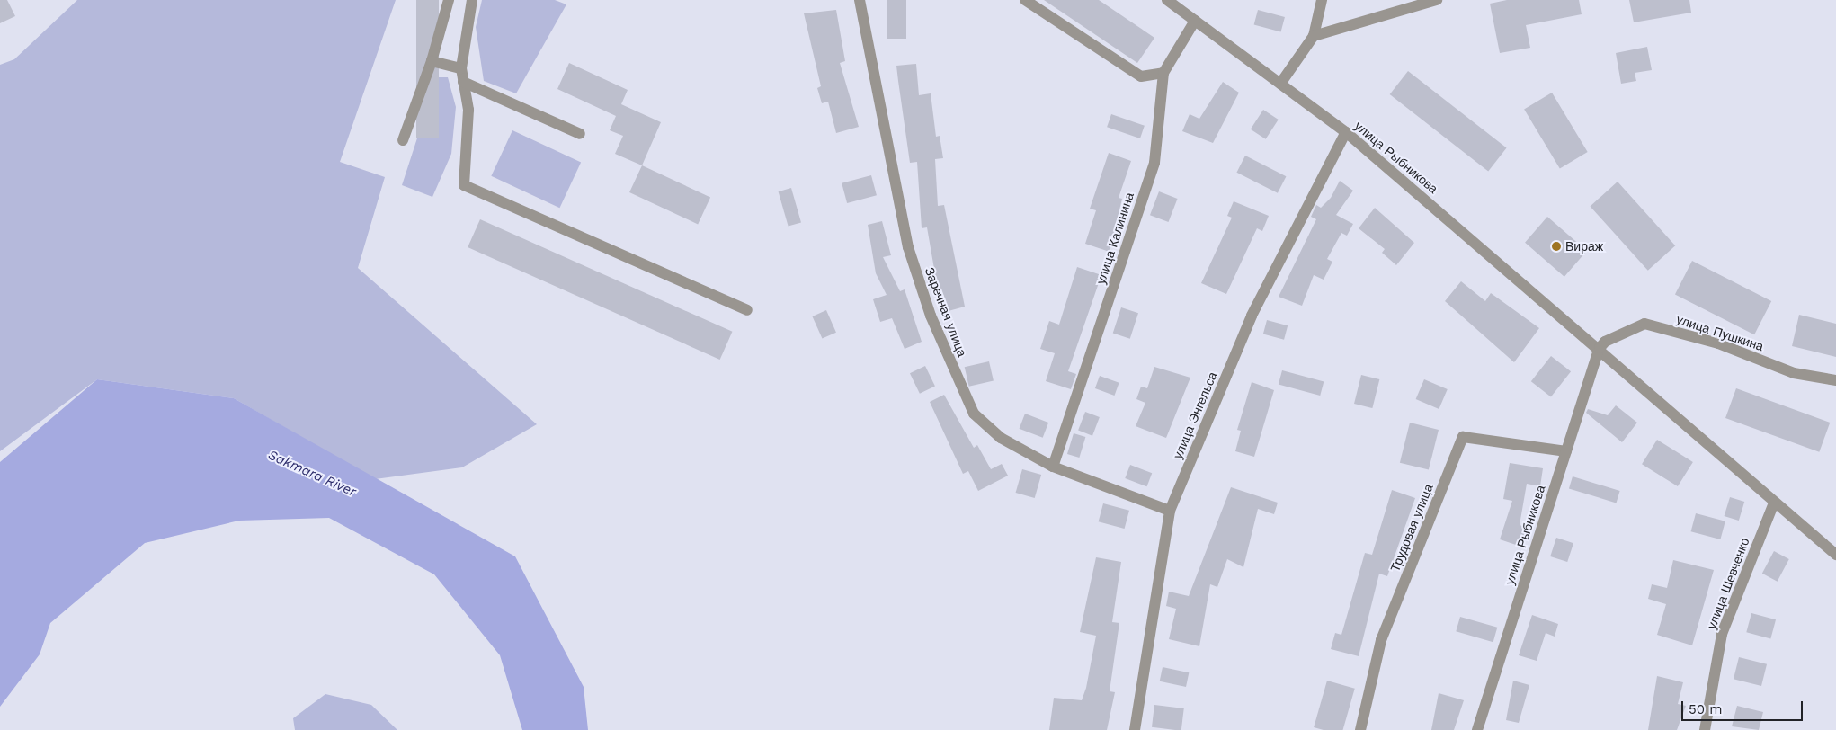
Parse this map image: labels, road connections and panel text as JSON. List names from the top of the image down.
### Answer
{
  "streets": {
    "street": [
      "улица Рыбникова",
      "улица Калинина",
      "Заречная улица",
      "улица Пушкина",
      "улица Энгельса",
      "Трудовая улица",
      "улица Шевченко"
    ]
  },
  "crossings": [
    ["улица Рыбникова", "улица Калинина"],
    ["улица Рыбникова", "улица Пушкина"],
    ["улица Рыбникова", "улица Энгельса"],
    ["улица Рыбникова", "Трудовая улица"],
    ["улица Рыбникова", "улица Шевченко"],
    ["улица Калинина", "Заречная улица"],
    ["Заречная улица", "улица Энгельса"]
  ],
  "water": ["Sakmara River"],
  "places": ["Вираж"],
  "scale_bar": "50 m"
}
